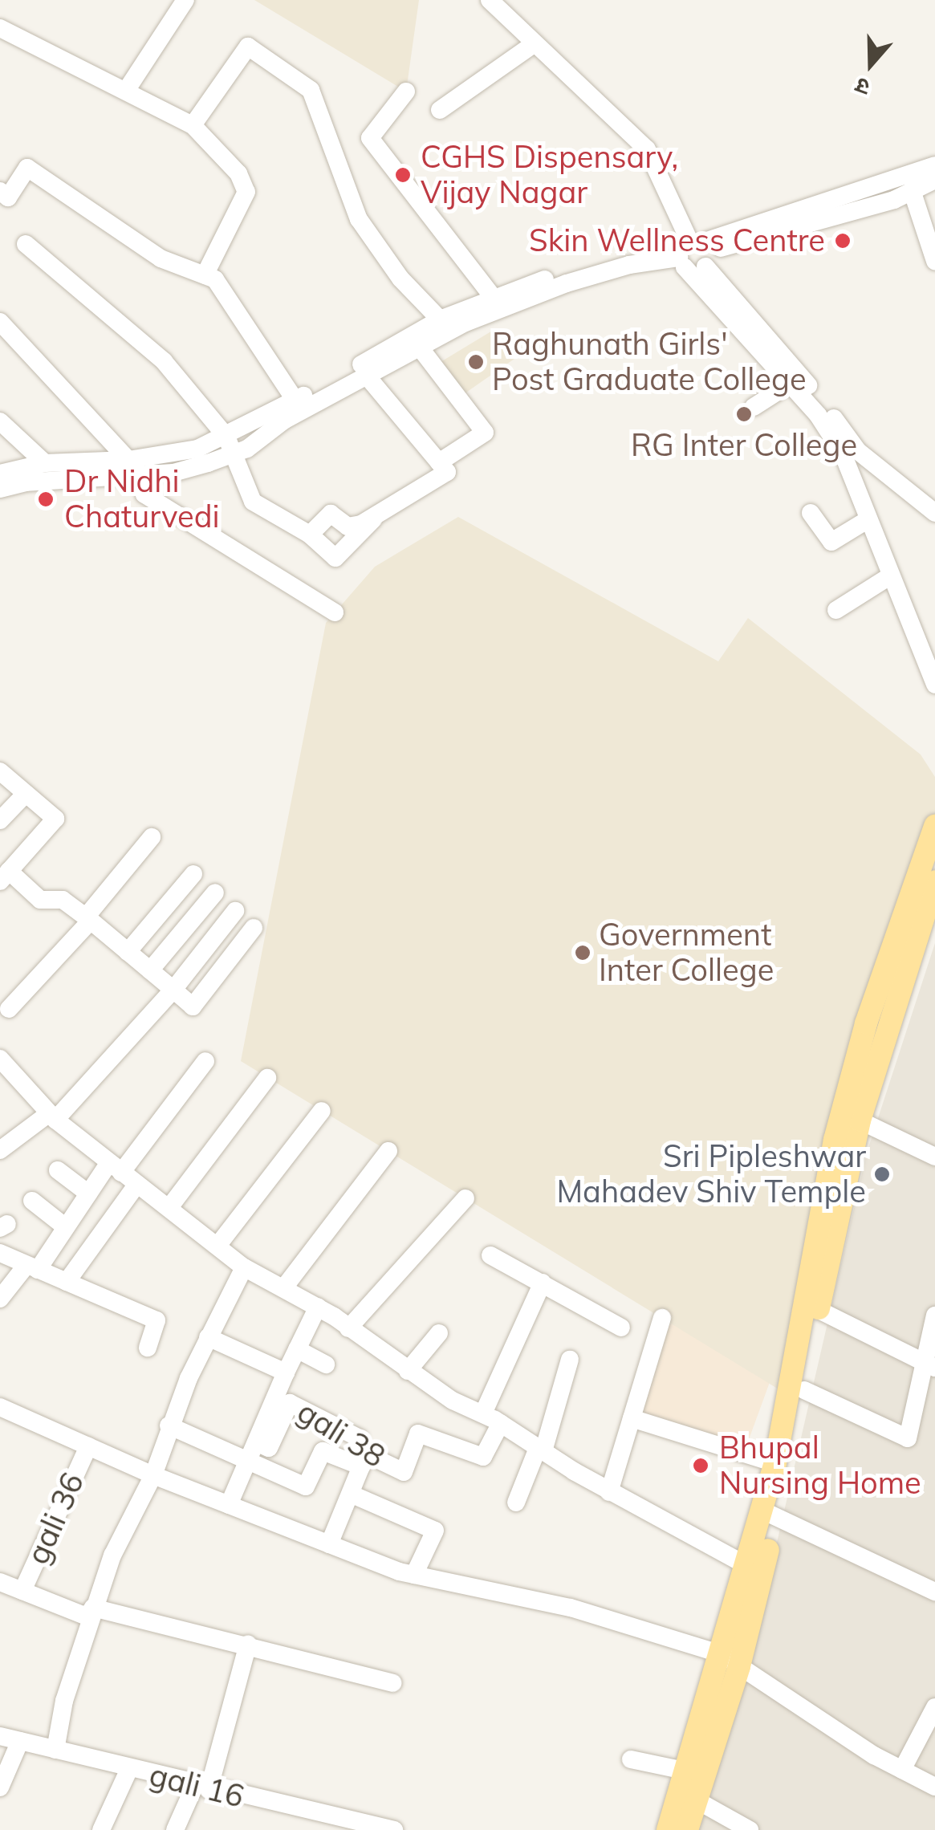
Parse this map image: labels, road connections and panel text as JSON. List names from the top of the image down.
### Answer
{
  "streets": {
    "street": ["gali 38", "gali 36", "gali 16"]
  },
  "places": [
    "CGHS Dispensary, Vijay Nagar",
    "Skin Wellness Centre",
    "Raghunath Girls' Post Graduate College",
    "RG Inter College",
    "Dr Nidhi Chaturvedi",
    "Government Inter College",
    "Sri Pipleshwar Mahadev Shiv Temple",
    "Bhupal Nursing Home"
  ],
  "north": "bottom"
}
